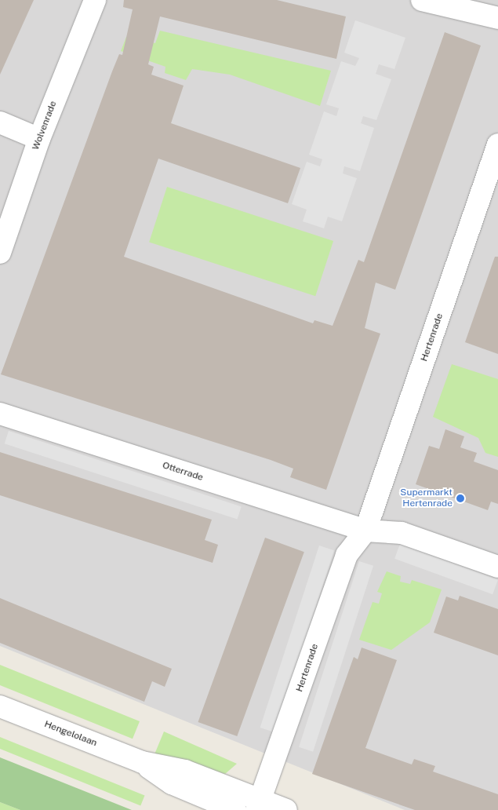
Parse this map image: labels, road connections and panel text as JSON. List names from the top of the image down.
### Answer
{
  "streets": {
    "street": [
      "Wolvenrade",
      "Hertenrade",
      "Otterrade",
      "Hengelolaan"
    ]
  },
  "crossings": [
    ["Hertenrade", "Otterrade"],
    ["Hertenrade", "Hengelolaan"]
  ],
  "places": ["Supermarkt Hertenrade"]
}
